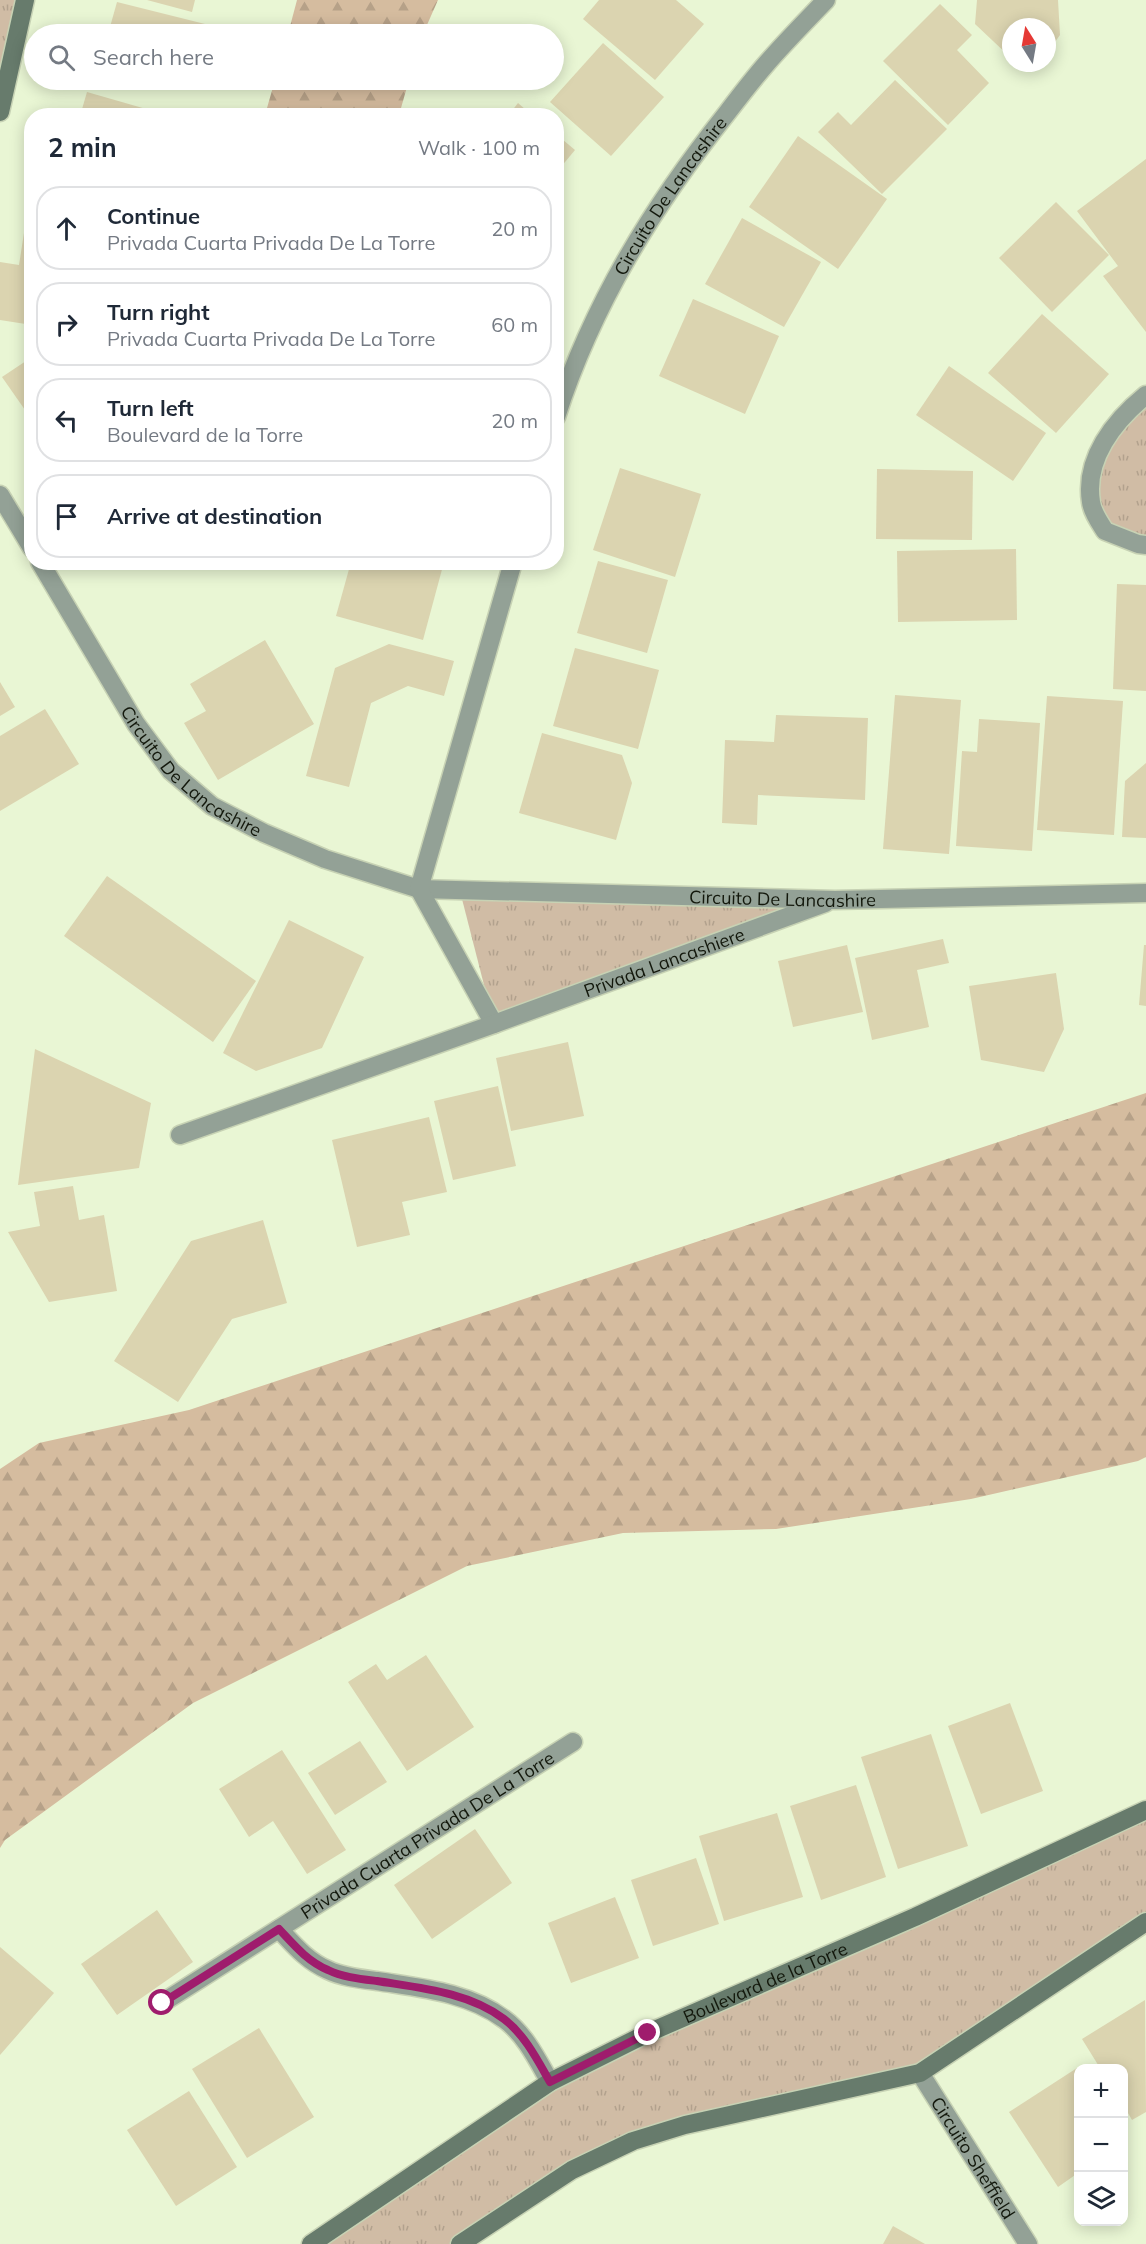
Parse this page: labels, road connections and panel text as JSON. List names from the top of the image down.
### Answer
{
  "streets": {
    "street": [
      "Circuito De Lancashire",
      "Privada Lancashiere",
      "Privada Cuarta Privada De La Torre",
      "Boulevard de la Torre",
      "Circuito Sheffield"
    ]
  },
  "crossings": [
    ["Circuito De Lancashire", "Privada Lancashiere"],
    ["Privada Cuarta Privada De La Torre", "Boulevard de la Torre"]
  ],
  "north": "top",
  "page": {
    "search": "Search here",
    "heading": ["2 min", "Walk · 100 m"],
    "list": [
      ["Continue", "Privada Cuarta Privada De La Torre", "20 m"],
      ["Turn right", "Privada Cuarta Privada De La Torre", "60 m"],
      ["Turn left", "Boulevard de la Torre", "20 m"],
      "Arrive at destination"
    ],
    "map_buttons": ["+", "−"]
  }
}
